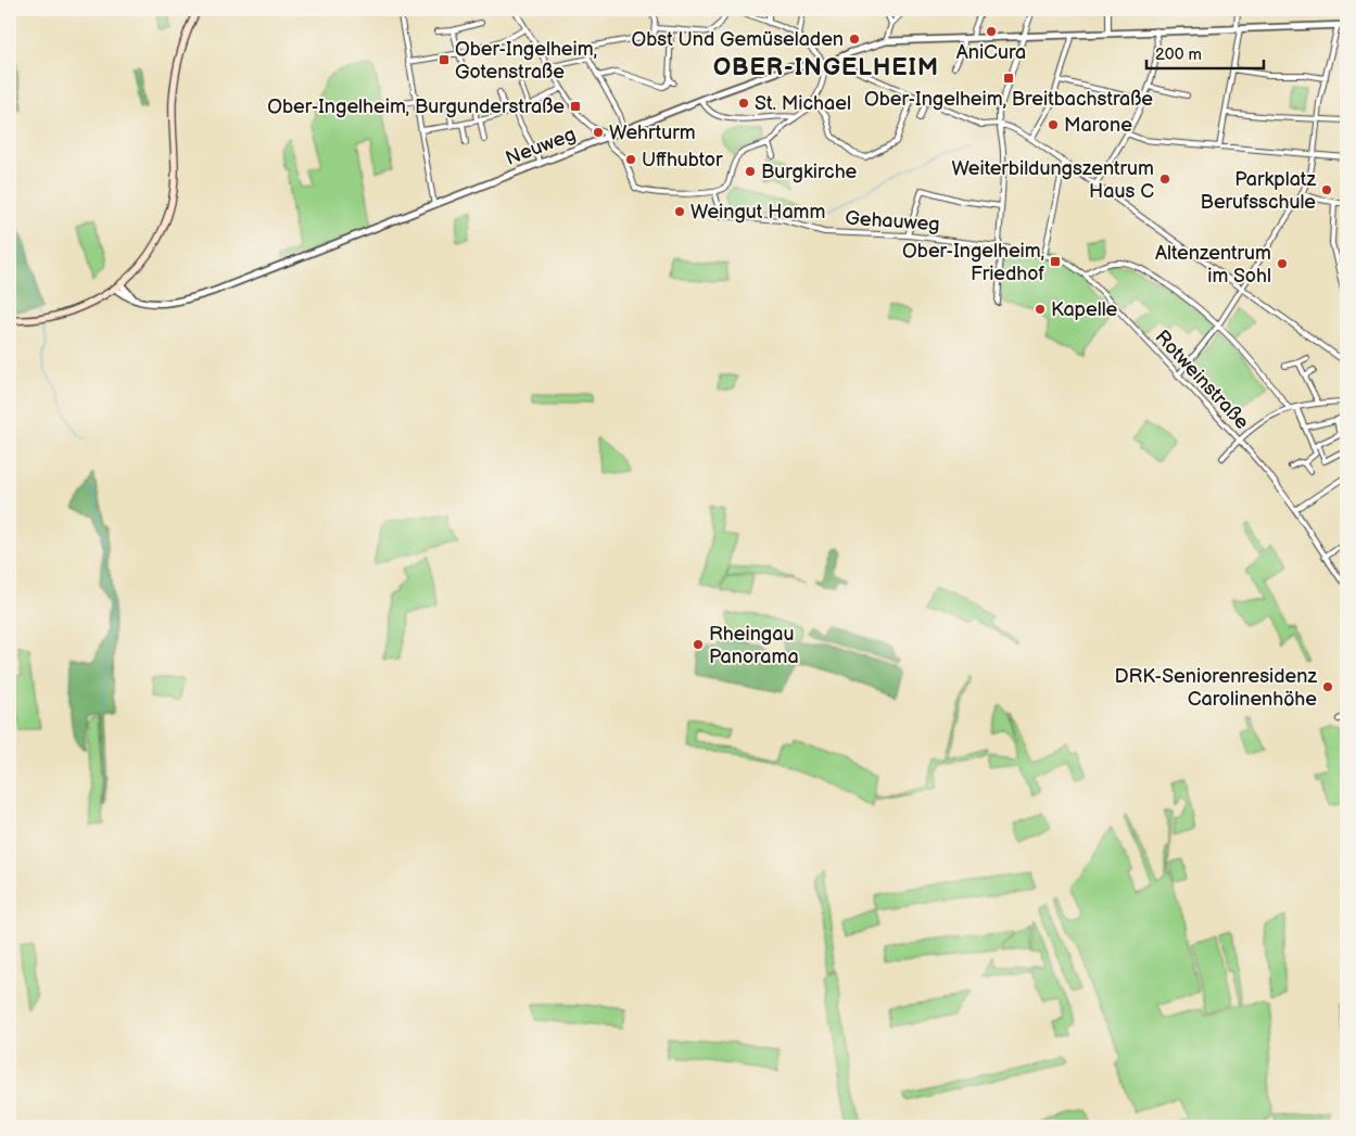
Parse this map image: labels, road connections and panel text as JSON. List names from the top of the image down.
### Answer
{
  "streets": {
    "street": ["Neuweg", "Gehauweg", "Rotweinstraße"]
  },
  "crossings": [
    ["Gehauweg", "Rotweinstraße"]
  ],
  "districts": ["OBER-INGELHEIM"],
  "places": {
    "other": [
      "AniCura",
      "Obst Und Gemüseladen",
      "St. Michael",
      "Marone",
      "Wehrturm",
      "Uffhubtor",
      "Burgkirche",
      "Weiterbildungszentrum Haus C",
      "Parkplatz Berufsschule",
      "Weingut Hamm",
      "Altenzentrum im Sohl",
      "Kapelle",
      "Rheingau Panorama",
      "DRK-Seniorenresidenz Carolinenhöhe"
    ],
    "transit": [
      "Ober-Ingelheim, Gotenstraße",
      "Ober-Ingelheim, Breitbachstraße",
      "Ober-Ingelheim, Burgunderstraße",
      "Ober-Ingelheim, Friedhof"
    ]
  },
  "scale_bar": "200 m"
}
